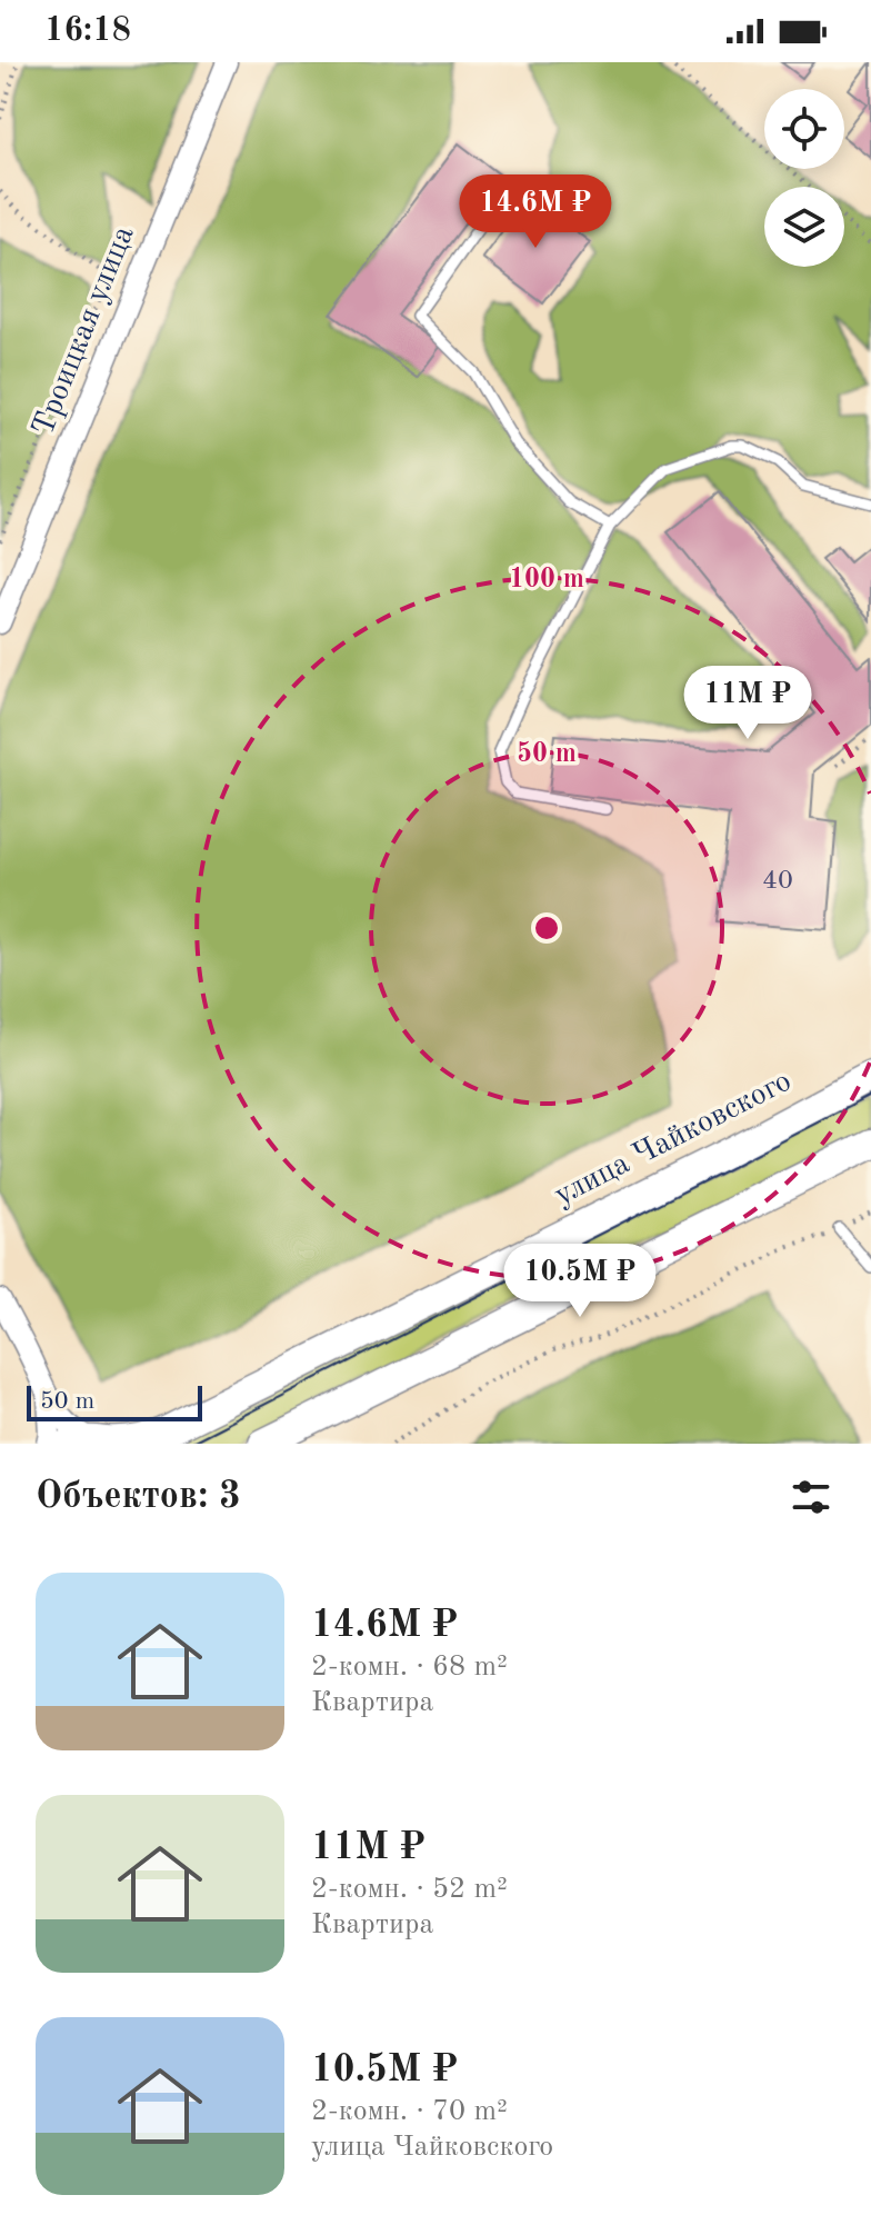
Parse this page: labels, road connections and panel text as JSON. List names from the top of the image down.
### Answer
{
  "streets": {
    "main road": ["улица Чайковского"],
    "street": ["Троицкая улица"]
  },
  "house_numbers": ["40"],
  "scale_bar": "50 m",
  "page": {
    "status": "16:18",
    "price": ["14.6M ₽", "11M ₽", "10.5M ₽"],
    "scale": "50 m",
    "heading": "Объектов: 3",
    "list": [
      {
        "name": "14.6M ₽",
        "note": "2-комн. · 68 m² · Квартира"
      },
      {
        "name": "11M ₽",
        "note": "2-комн. · 52 m² · Квартира"
      },
      {
        "name": "10.5M ₽",
        "note": "2-комн. · 70 m² · улица Чайковского"
      }
    ]
  },
  "rings": ["100 m", "50 m"]
}
